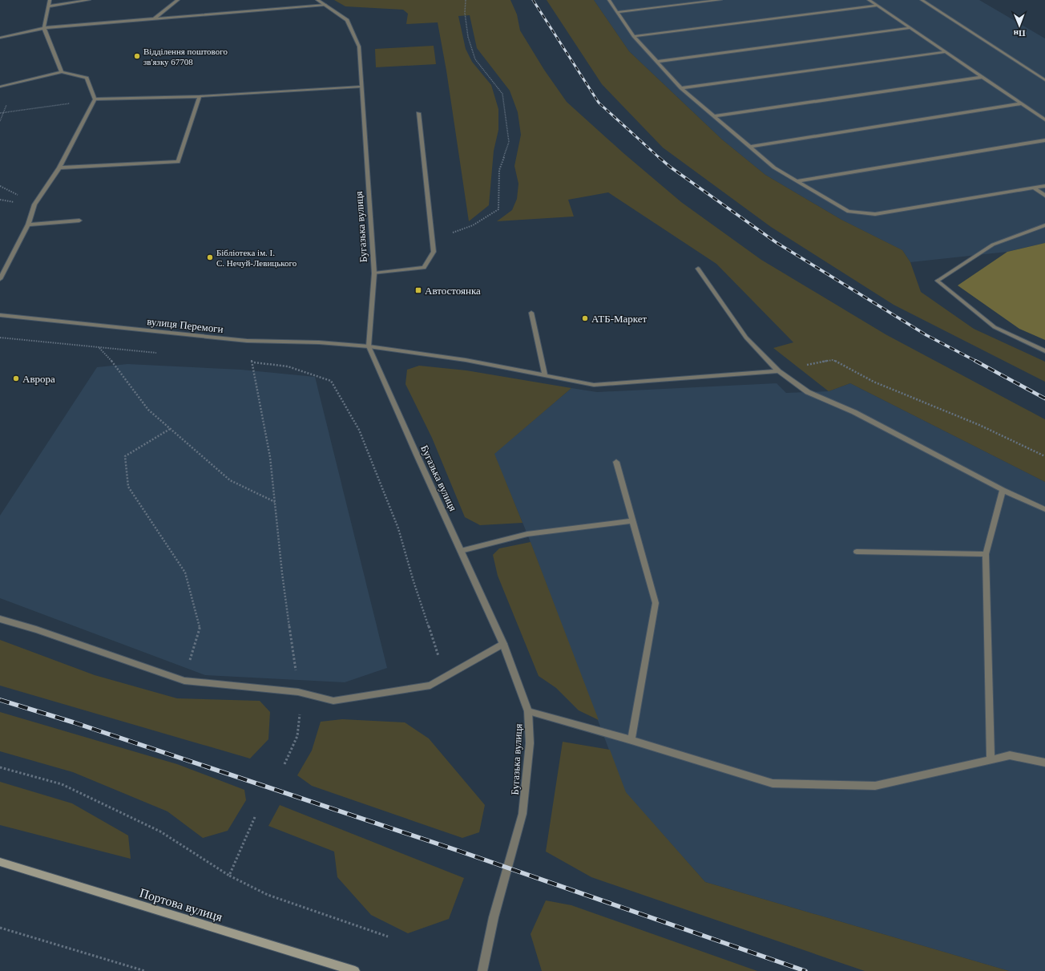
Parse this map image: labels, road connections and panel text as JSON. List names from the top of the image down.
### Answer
{
  "streets": {
    "main road": ["Портова вулиця"],
    "street": ["Бугазька вулиця", "вулиця Перемоги"]
  },
  "crossings": [
    ["Бугазька вулиця", "вулиця Перемоги"]
  ],
  "places": {
    "other": [
      "Відділення поштового зв'язку 67708",
      "Бібліотека ім. І. С. Нечуй-Левицького",
      "АТБ-Маркет",
      "Аврора"
    ],
    "transit": ["Автостоянка"]
  },
  "north": "bottom"
}
